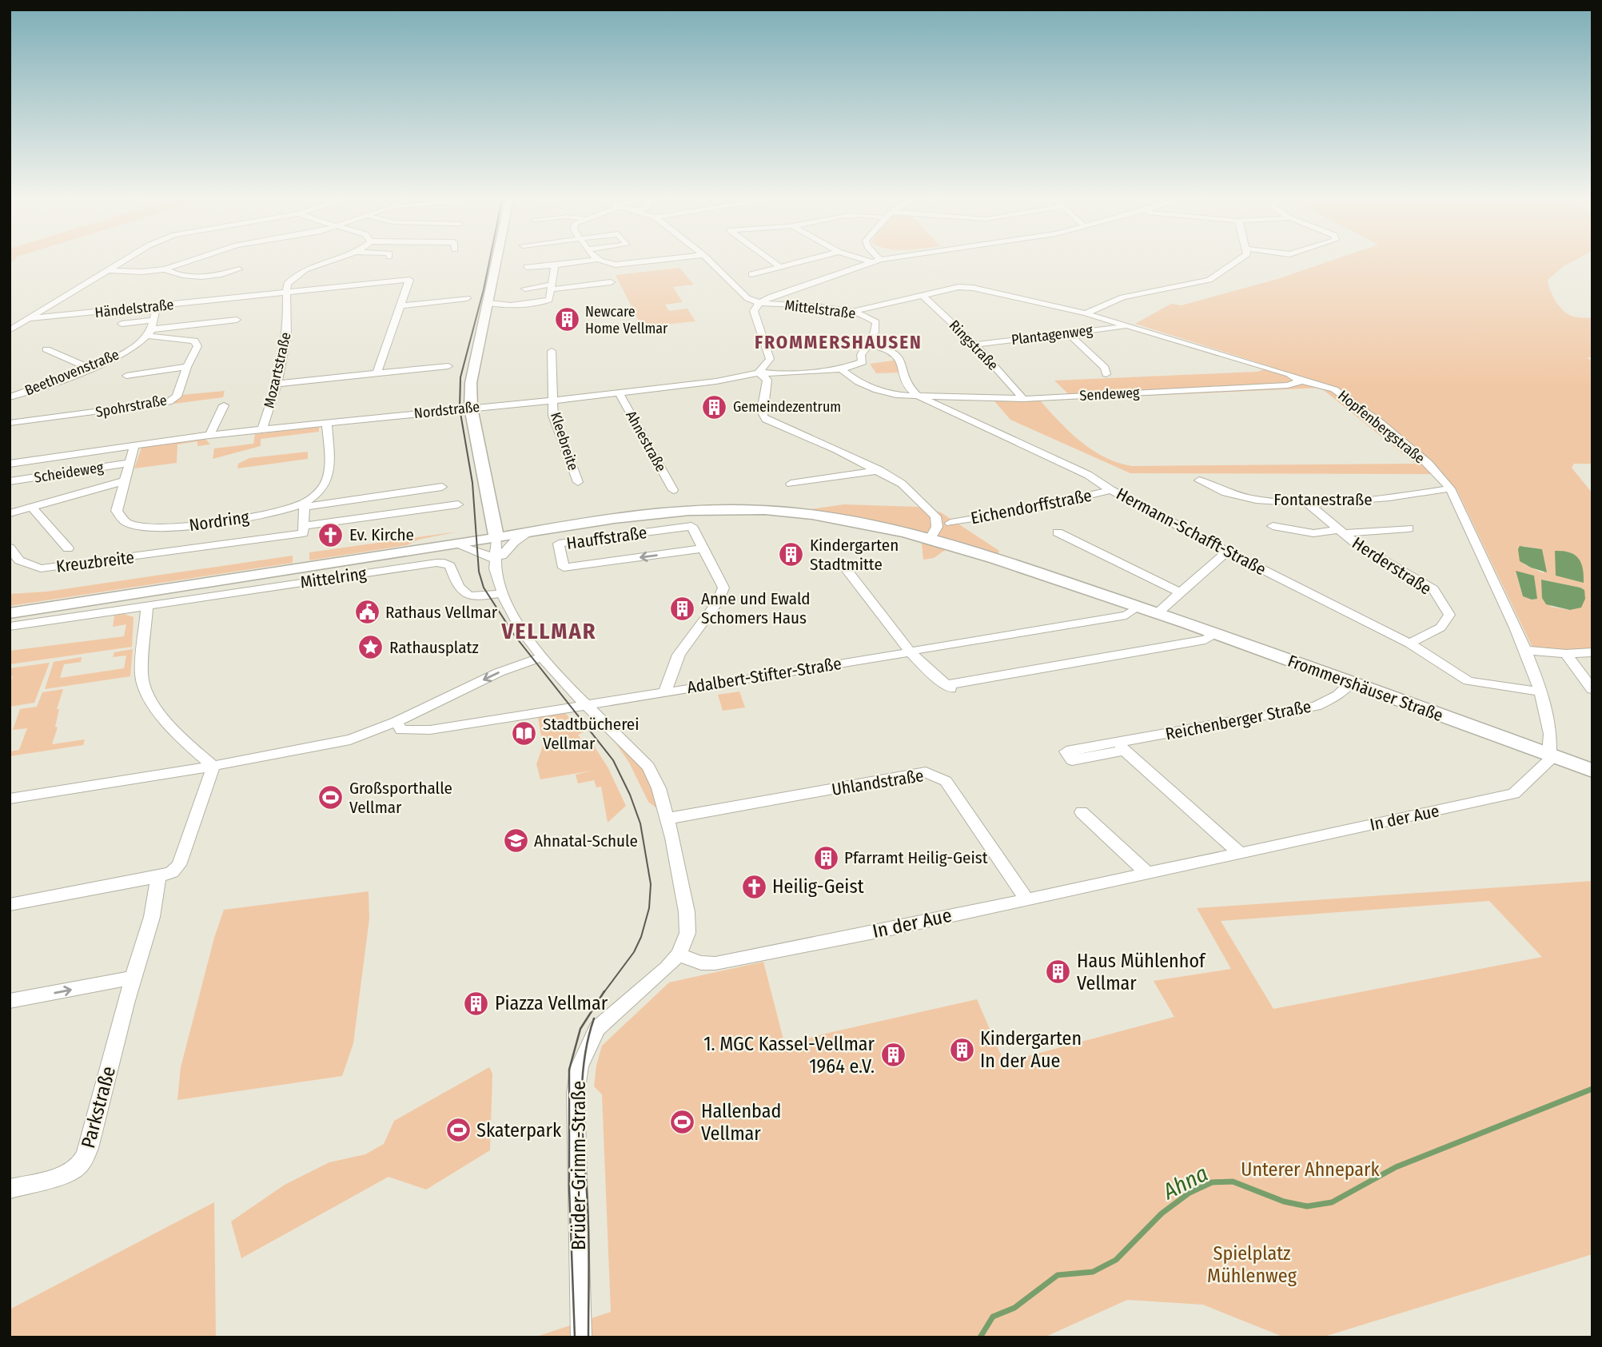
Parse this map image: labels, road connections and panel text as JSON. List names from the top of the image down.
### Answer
{
  "streets": {
    "main road": ["Frommershäuser Straße"],
    "street": [
      "Händelstraße",
      "Mittelstraße",
      "Plantagenweg",
      "Ringstraße",
      "Mozartstraße",
      "Beethovenstraße",
      "Sendeweg",
      "Spohrstraße",
      "Nordstraße",
      "Hopfenbergstraße",
      "Kleebreite",
      "Ahnestraße",
      "Scheideweg",
      "Fontanestraße",
      "Eichendorffstraße",
      "Nordring",
      "Hermann-Schafft-Straße",
      "Hauffstraße",
      "Kreuzbreite",
      "Herderstraße",
      "Mittelring",
      "Adalbert-Stifter-Straße",
      "Reichenberger Straße",
      "Uhlandstraße",
      "In der Aue",
      "Parkstraße",
      "Brüder-Grimm-Straße"
    ]
  },
  "crossings": [
    ["Händelstraße", "Mozartstraße"],
    ["Mittelstraße", "Nordstraße"],
    ["Plantagenweg", "Ringstraße"],
    ["Plantagenweg", "Hopfenbergstraße"],
    ["Ringstraße", "Sendeweg"],
    ["Ringstraße", "Hopfenbergstraße"],
    ["Mozartstraße", "Nordstraße"],
    ["Beethovenstraße", "Spohrstraße"],
    ["Sendeweg", "Hopfenbergstraße"],
    ["Sendeweg", "Hermann-Schafft-Straße"],
    ["Nordstraße", "Kleebreite"],
    ["Nordstraße", "Ahnestraße"],
    ["Nordstraße", "Nordring"],
    ["Nordstraße", "Hermann-Schafft-Straße"],
    ["Hopfenbergstraße", "Fontanestraße"],
    ["Hopfenbergstraße", "Hermann-Schafft-Straße"],
    ["Hopfenbergstraße", "Frommershäuser Straße"],
    ["Hopfenbergstraße", "In der Aue"],
    ["Scheideweg", "Nordring"],
    ["Fontanestraße", "Herderstraße"],
    ["Eichendorffstraße", "Hermann-Schafft-Straße"],
    ["Nordring", "Kreuzbreite"],
    ["Hermann-Schafft-Straße", "Herderstraße"],
    ["Hauffstraße", "Adalbert-Stifter-Straße"],
    ["Mittelring", "Brüder-Grimm-Straße"],
    ["Adalbert-Stifter-Straße", "Frommershäuser Straße"],
    ["Adalbert-Stifter-Straße", "Brüder-Grimm-Straße"],
    ["Frommershäuser Straße", "Reichenberger Straße"],
    ["Frommershäuser Straße", "In der Aue"],
    ["Reichenberger Straße", "In der Aue"],
    ["Uhlandstraße", "In der Aue"],
    ["Uhlandstraße", "Brüder-Grimm-Straße"],
    ["In der Aue", "Brüder-Grimm-Straße"]
  ],
  "districts": ["FROMMERSHAUSEN", "VELLMAR"],
  "water": ["Ahna"],
  "parks": ["Unterer Ahnepark", "Spielplatz Mühlenweg"],
  "places": {
    "building": [
      "Newcare Home Vellmar",
      "Gemeindezentrum",
      "Kindergarten Stadtmitte",
      "Anne und Ewald Schomers Haus",
      "Pfarramt Heilig-Geist",
      "Haus Mühlenhof Vellmar",
      "Piazza Vellmar",
      "Kindergarten In der Aue",
      "1. MGC Kassel-Vellmar 1964 e.V."
    ],
    "church": ["Ev. Kirche", "Heilig-Geist"],
    "public building": ["Rathaus Vellmar"],
    "place": ["Rathausplatz"],
    "library": ["Stadtbücherei Vellmar"],
    "sports": ["Großsporthalle Vellmar", "Hallenbad Vellmar", "Skaterpark"],
    "school or university": ["Ahnatal-Schule"]
  }
}
